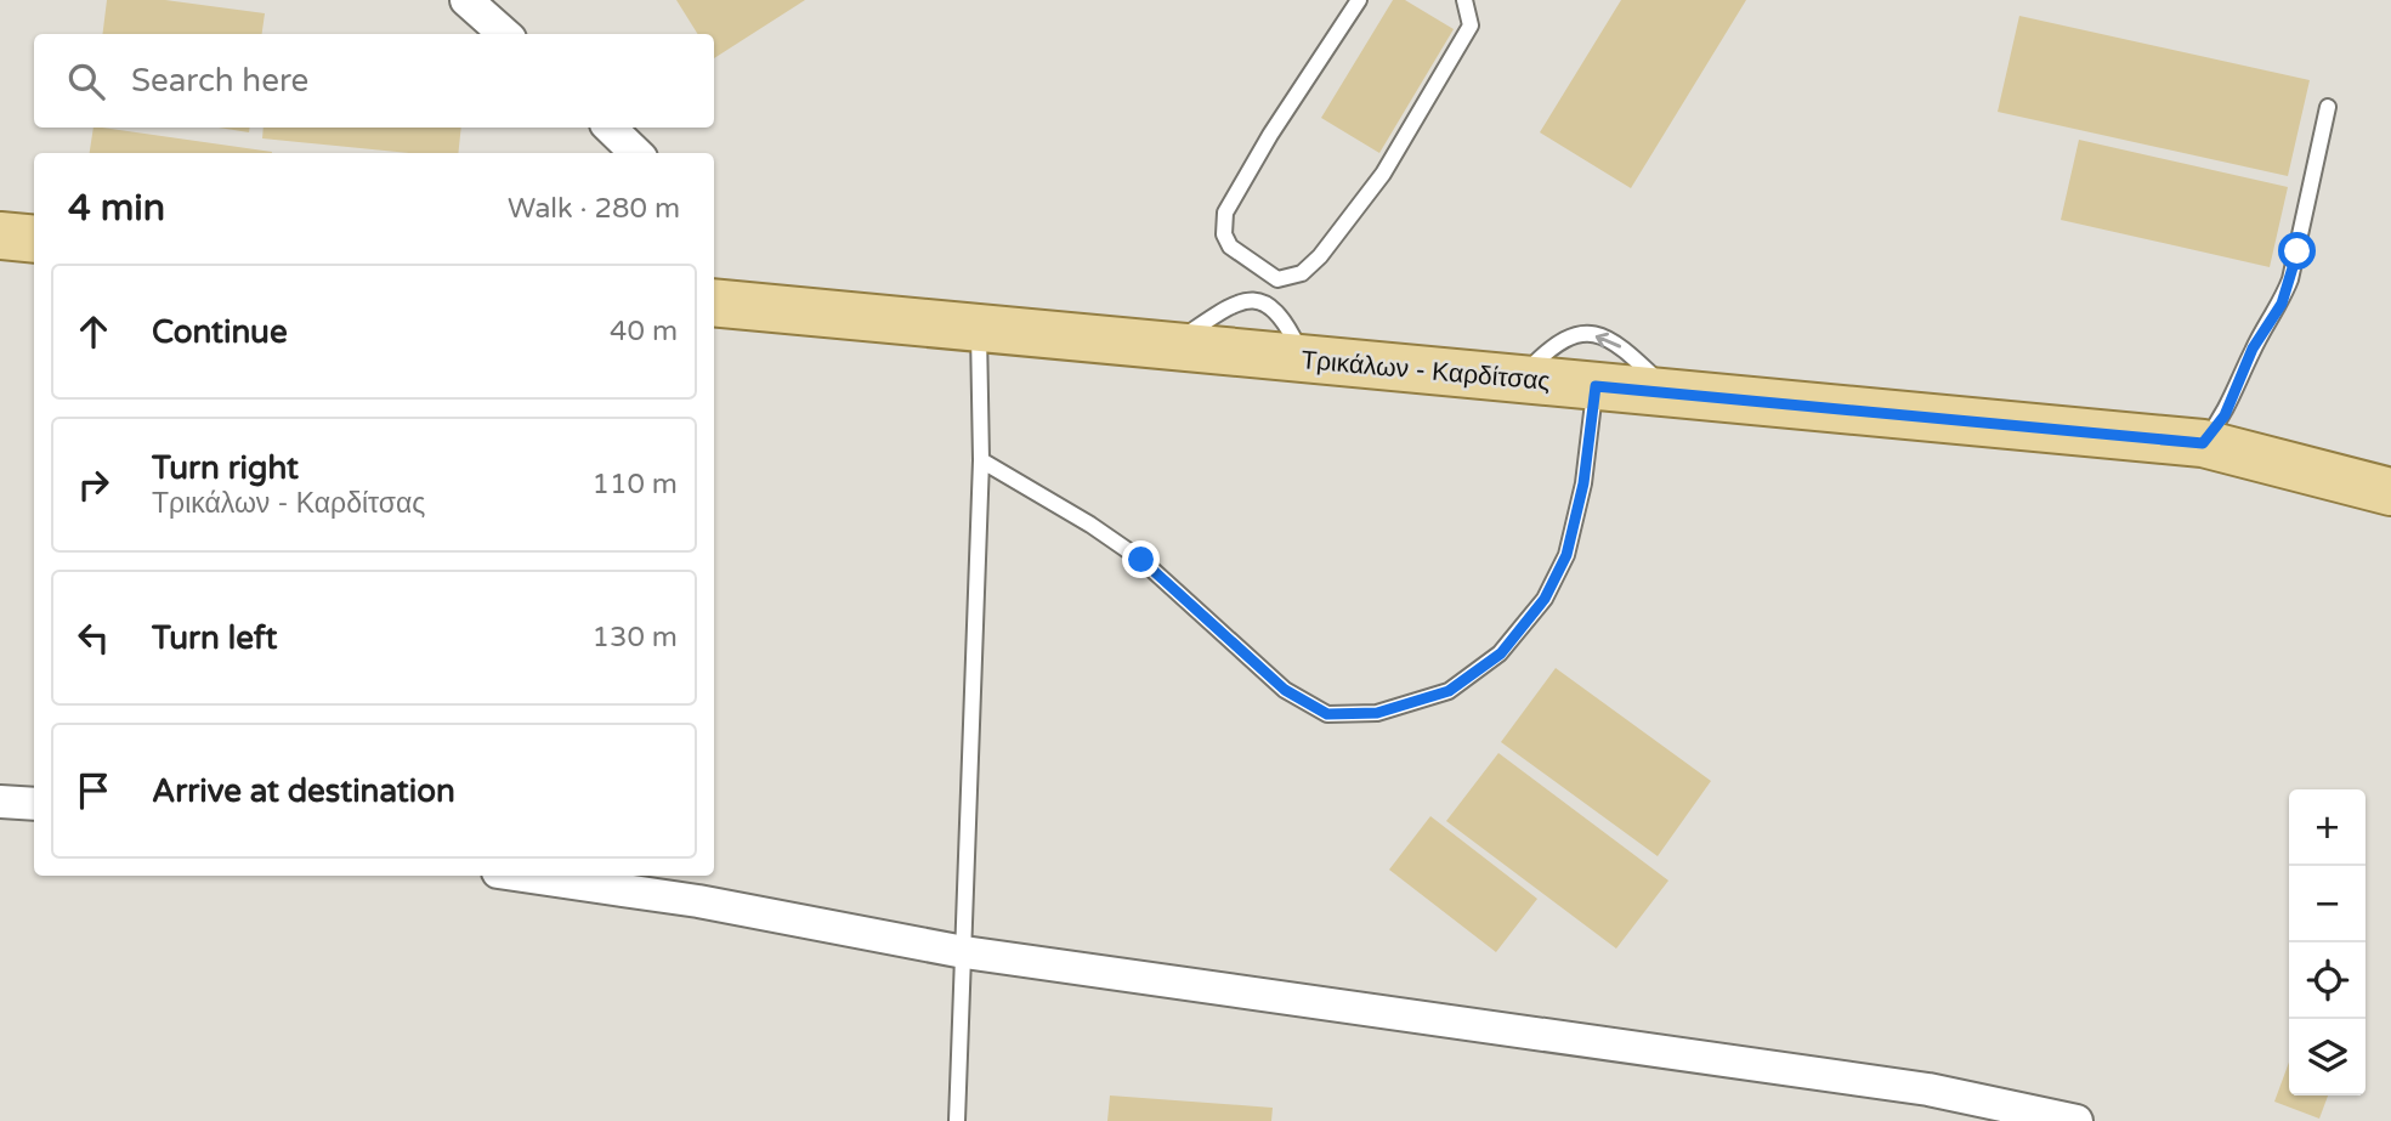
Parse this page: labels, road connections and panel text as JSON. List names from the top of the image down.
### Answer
{
  "streets": {
    "main road": ["Τρικάλων - Καρδίτσας"]
  },
  "page": {
    "search": "Search here",
    "heading": ["4 min", "Walk · 280 m"],
    "list": [
      ["Continue", "40 m"],
      ["Turn right", "Τρικάλων - Καρδίτσας", "110 m"],
      ["Turn left", "130 m"],
      "Arrive at destination"
    ],
    "map_buttons": ["+", "−"]
  }
}
